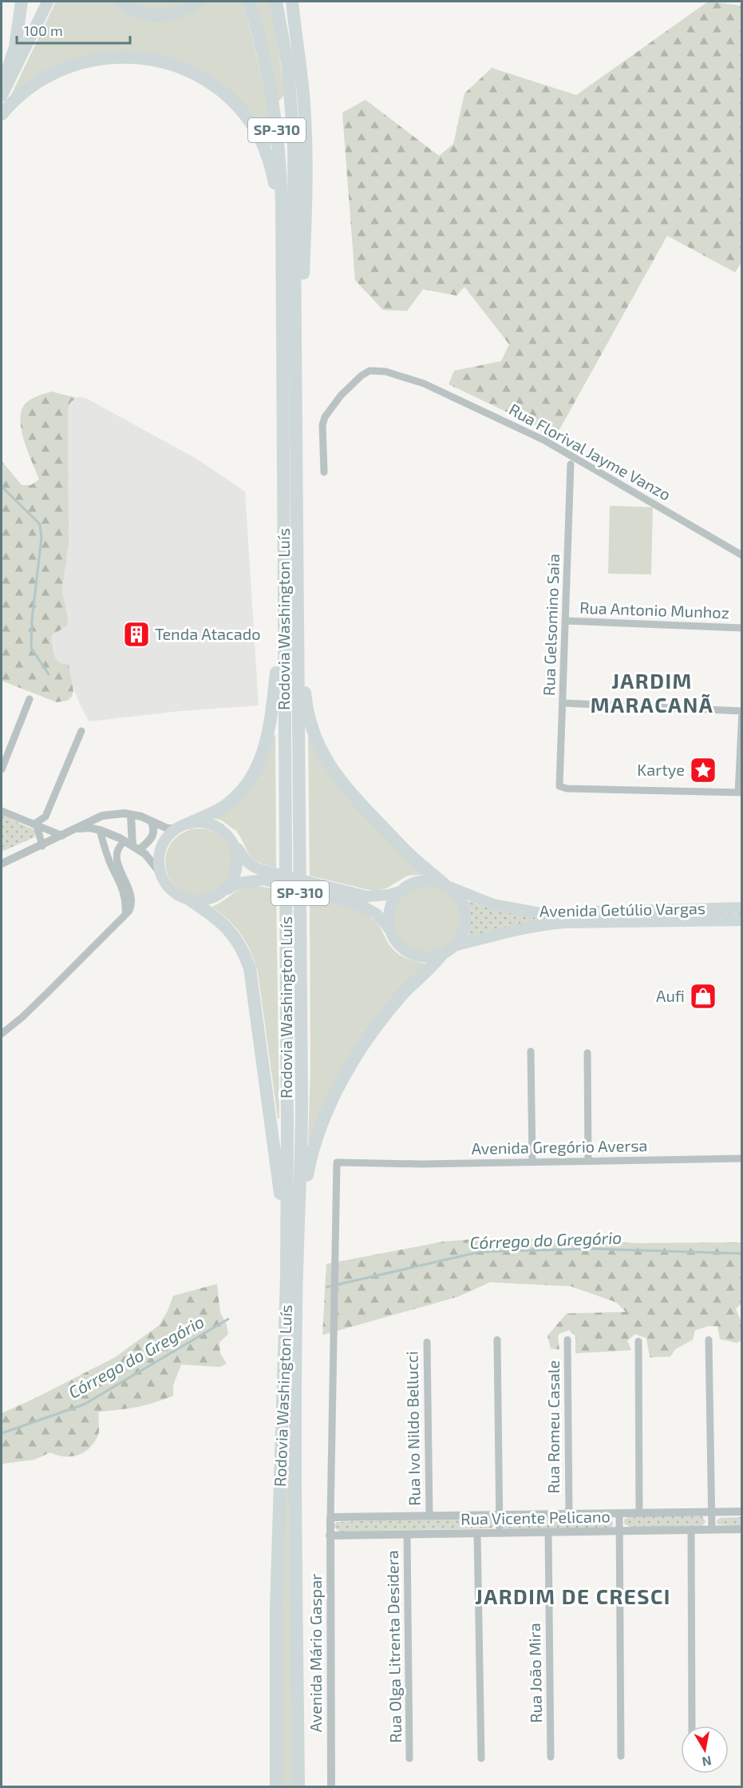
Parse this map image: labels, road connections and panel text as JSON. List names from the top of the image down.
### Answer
{
  "streets": {
    "highway": ["SP-310", "Rodovia Washington Luís"],
    "main road": ["Avenida Getúlio Vargas"],
    "street": [
      "Rua Florival Jayme Vanzo",
      "Rua Antonio Munhoz",
      "Rua Gelsomino Saia",
      "Avenida Gregório Aversa",
      "Rua Romeu Casale",
      "Rua Ivo Nildo Bellucci",
      "Rua Vicente Pelicano",
      "Rua Olga Litrenta Desidera",
      "Avenida Mário Gaspar",
      "Rua João Mira"
    ]
  },
  "crossings": [
    ["Rua Antonio Munhoz", "Rua Gelsomino Saia"],
    ["Avenida Gregório Aversa", "Rua Vicente Pelicano"],
    ["Avenida Gregório Aversa", "Avenida Mário Gaspar"],
    ["Rua Romeu Casale", "Rua Vicente Pelicano"],
    ["Rua Ivo Nildo Bellucci", "Rua Vicente Pelicano"],
    ["Rua Vicente Pelicano", "Rua Olga Litrenta Desidera"],
    ["Rua Vicente Pelicano", "Avenida Mário Gaspar"],
    ["Rua Vicente Pelicano", "Rua João Mira"]
  ],
  "districts": ["JARDIM MARACANÃ", "JARDIM DE CRESCI"],
  "water": ["Córrego do Gregório"],
  "places": {
    "building": ["Tenda Atacado"],
    "place": ["Kartye"],
    "shop": ["Aufi"]
  },
  "scale_bar": "100 m",
  "north": "bottom"
}
